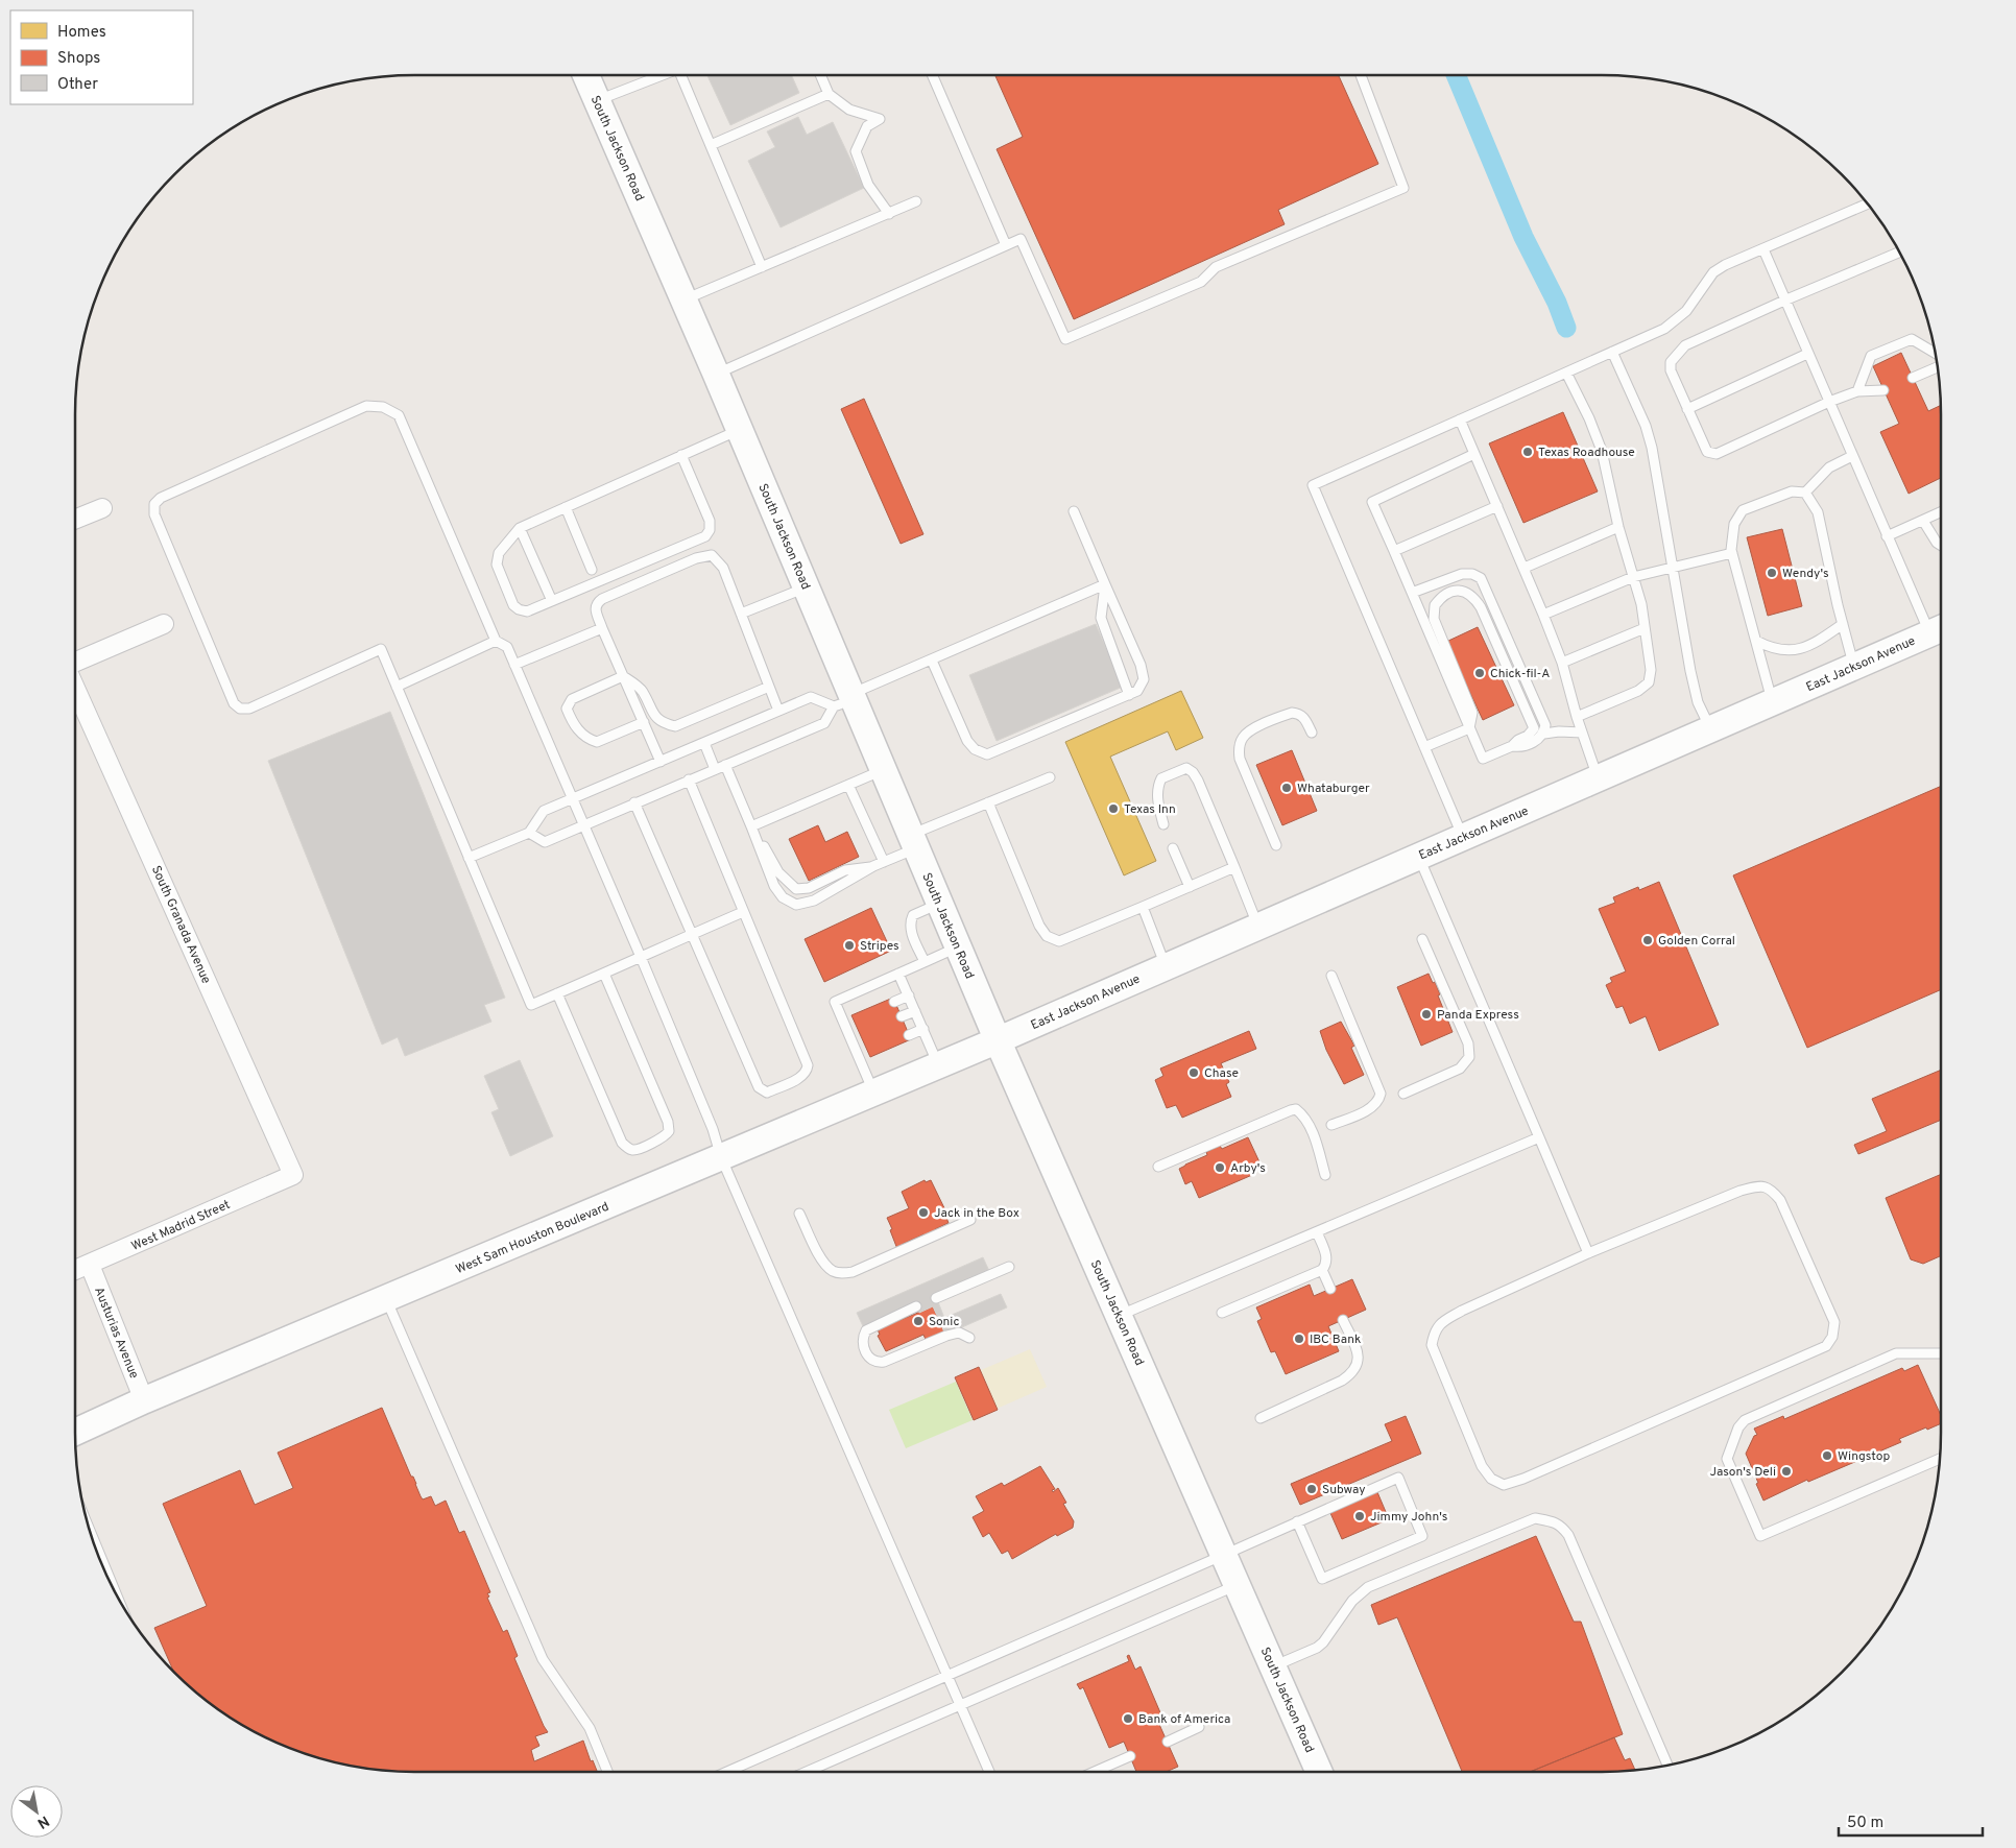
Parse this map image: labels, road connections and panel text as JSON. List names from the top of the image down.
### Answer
{
  "streets": {
    "street": [
      "South Jackson Road",
      "East Jackson Avenue",
      "South Granada Avenue",
      "West Madrid Street",
      "West Sam Houston Boulevard",
      "Austurias Avenue"
    ]
  },
  "crossings": [
    ["South Jackson Road", "East Jackson Avenue"],
    ["South Jackson Road", "West Sam Houston Boulevard"],
    ["East Jackson Avenue", "West Sam Houston Boulevard"],
    ["South Granada Avenue", "West Madrid Street"],
    ["West Madrid Street", "Austurias Avenue"],
    ["West Sam Houston Boulevard", "Austurias Avenue"]
  ],
  "places": [
    "Texas Roadhouse",
    "Wendy's",
    "Chick-fil-A",
    "Whataburger",
    "Texas Inn",
    "Golden Corral",
    "Stripes",
    "Panda Express",
    "Chase",
    "Arby's",
    "Jack in the Box",
    "Sonic",
    "IBC Bank",
    "Wingstop",
    "Jason's Deli",
    "Subway",
    "Jimmy John's",
    "Bank of America"
  ],
  "legend": ["Homes", "Shops", "Other"],
  "scale_bar": "50 m",
  "north": "bottom right"
}
